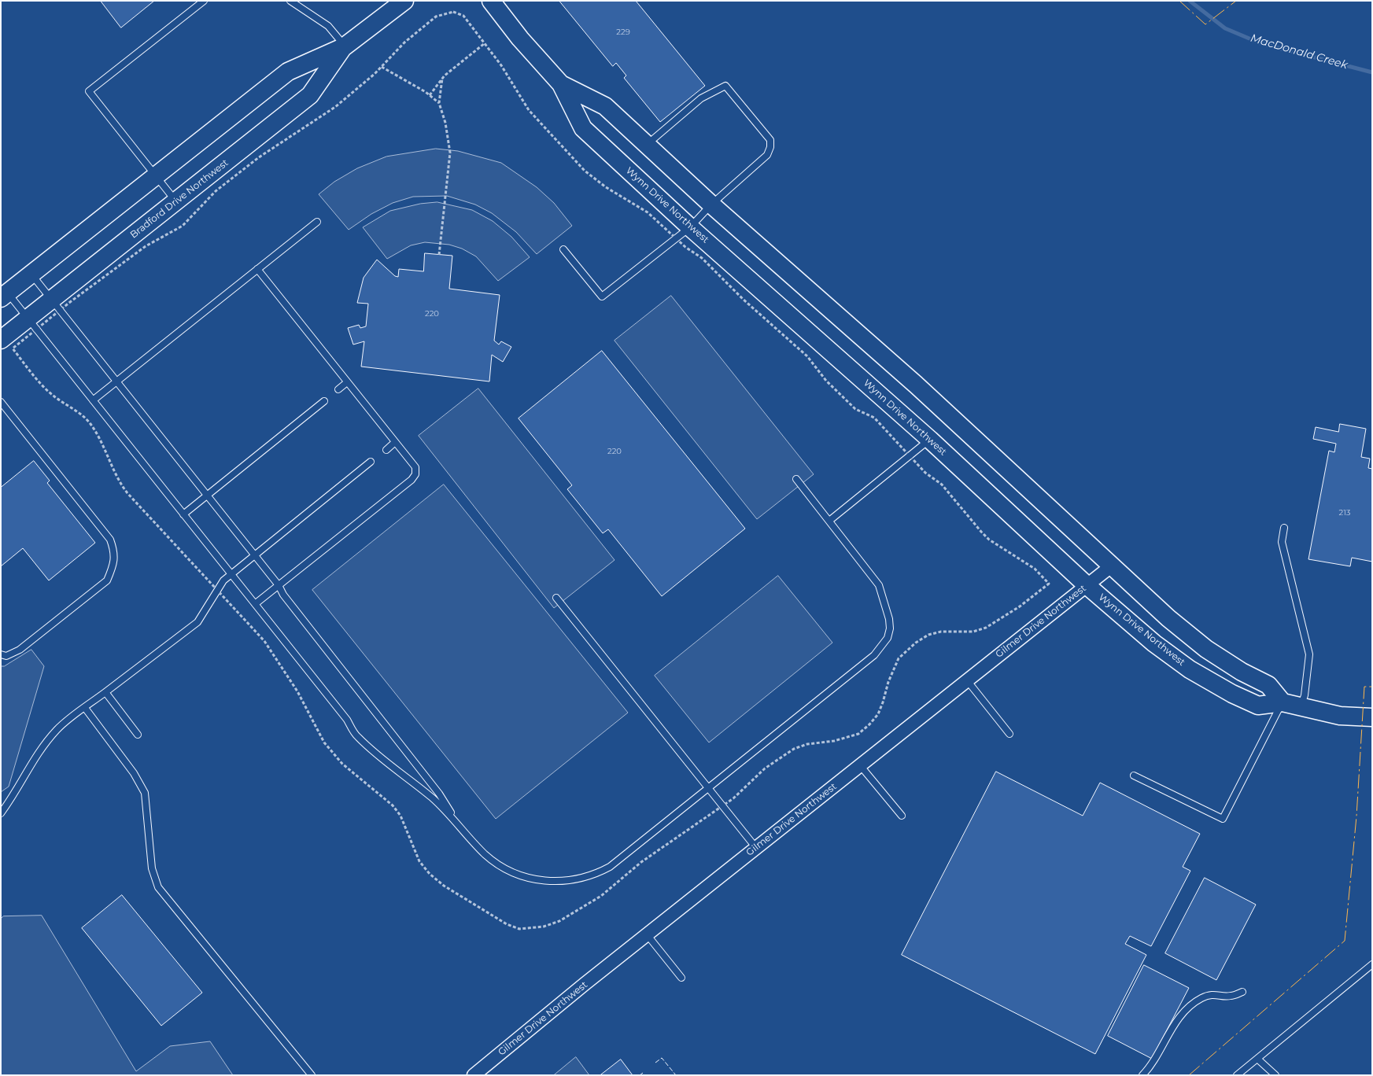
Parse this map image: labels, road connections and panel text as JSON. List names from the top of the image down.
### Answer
{
  "streets": {
    "street": ["Bradford Drive Northwest", "Wynn Drive Northwest", "Gilmer Drive Northwest"]
  },
  "crossings": [
    ["Wynn Drive Northwest", "Gilmer Drive Northwest"]
  ],
  "water": ["MacDonald Creek"],
  "house_numbers": [
    "229",
    "220",
    "220",
    "213"
  ]
}
